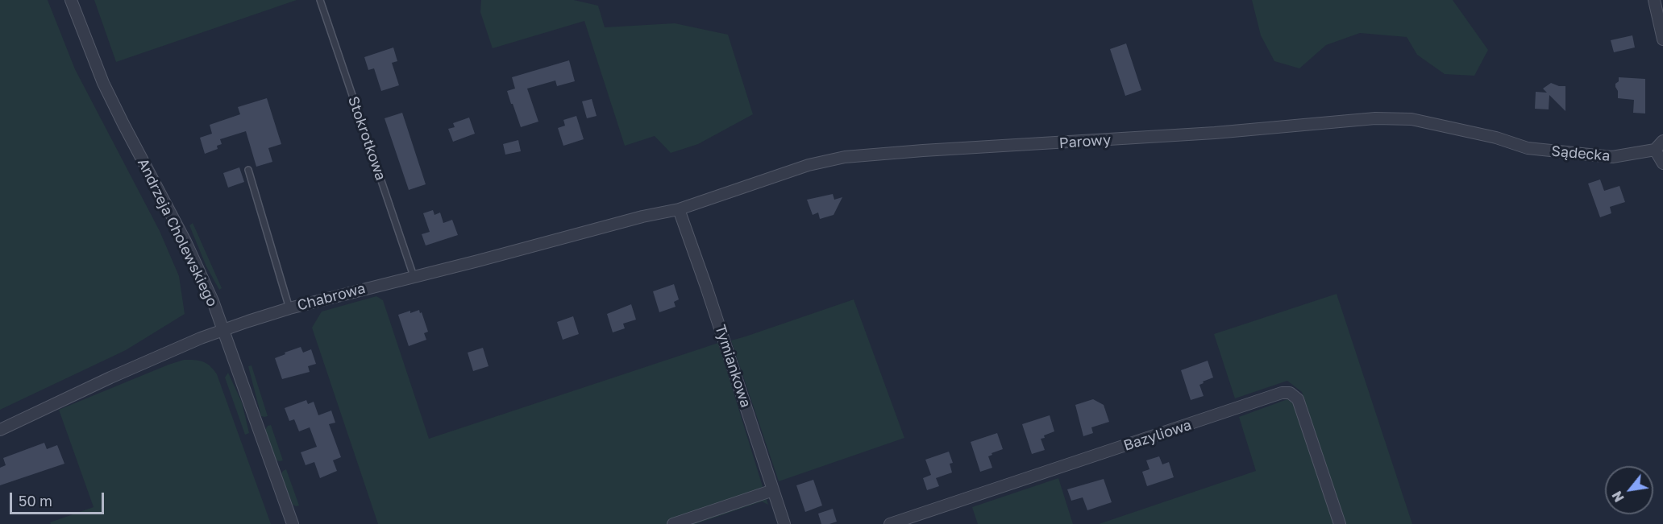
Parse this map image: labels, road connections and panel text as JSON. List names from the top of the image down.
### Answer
{
  "streets": {
    "street": [
      "Parowy",
      "Sądecka",
      "Andrzeja Cholewskiego",
      "Chabrowa",
      "Tymiankowa",
      "Bazyliowa"
    ],
    "lane": ["Stokrotkowa"]
  },
  "crossings": [
    ["Stokrotkowa", "Chabrowa"],
    ["Parowy", "Sądecka"],
    ["Parowy", "Chabrowa"],
    ["Parowy", "Tymiankowa"],
    ["Andrzeja Cholewskiego", "Chabrowa"],
    ["Chabrowa", "Tymiankowa"]
  ],
  "scale_bar": "50 m",
  "north": "bottom left"
}
